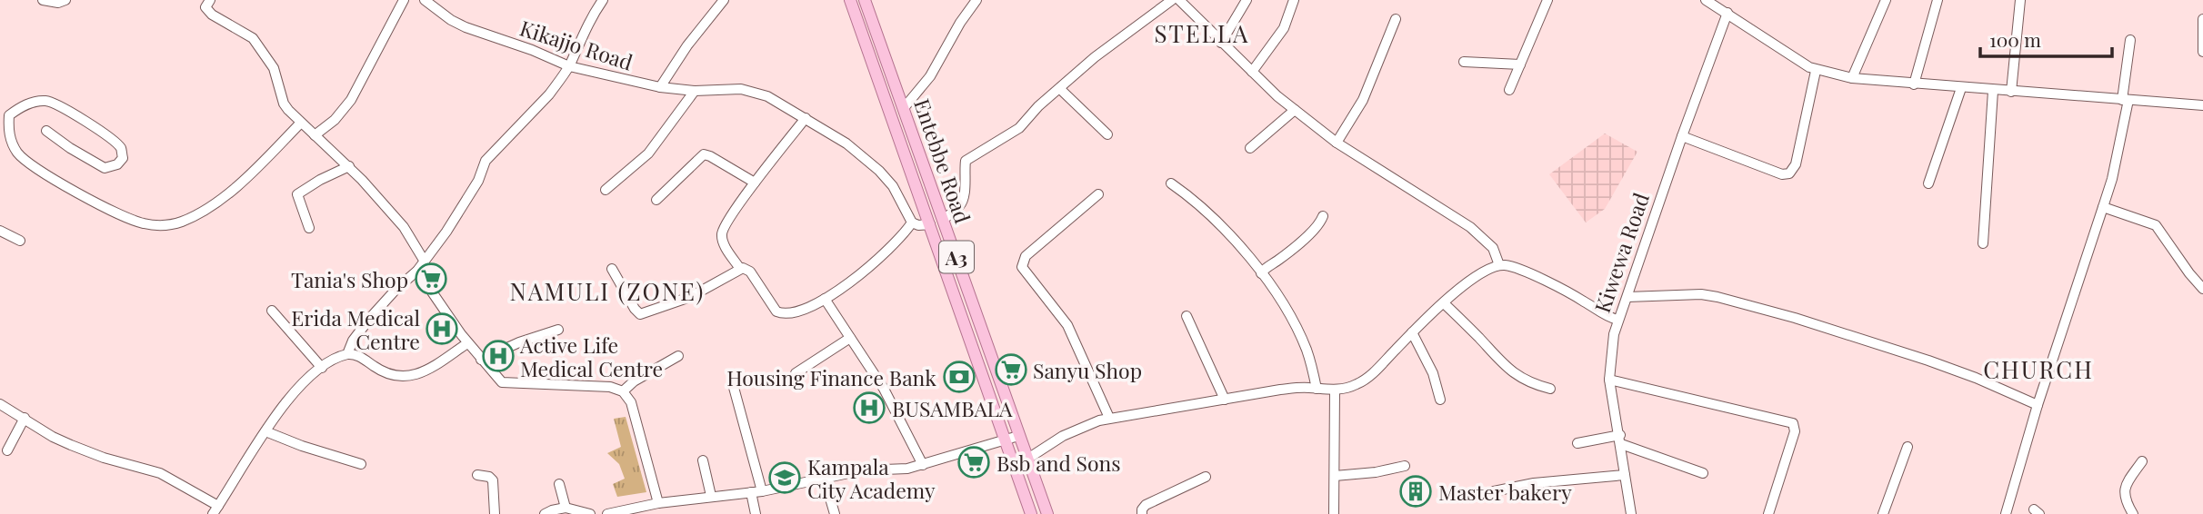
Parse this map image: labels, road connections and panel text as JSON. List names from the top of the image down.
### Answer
{
  "streets": {
    "main road": ["Entebbe Road", "A3"],
    "street": ["Kikajjo Road", "Kiwewa Road"]
  },
  "districts": ["STELLA", "NAMULI (ZONE)", "CHURCH"],
  "places": {
    "supermarket": ["Tania's Shop", "Sanyu Shop", "Bsb and Sons"],
    "hospital": ["Erida Medical Centre", "Active Life Medical Centre", "BUSAMBALA"],
    "bank": ["Housing Finance Bank"],
    "school or university": ["Kampala City Academy"],
    "building": ["Master bakery"]
  },
  "scale_bar": "100 m"
}
